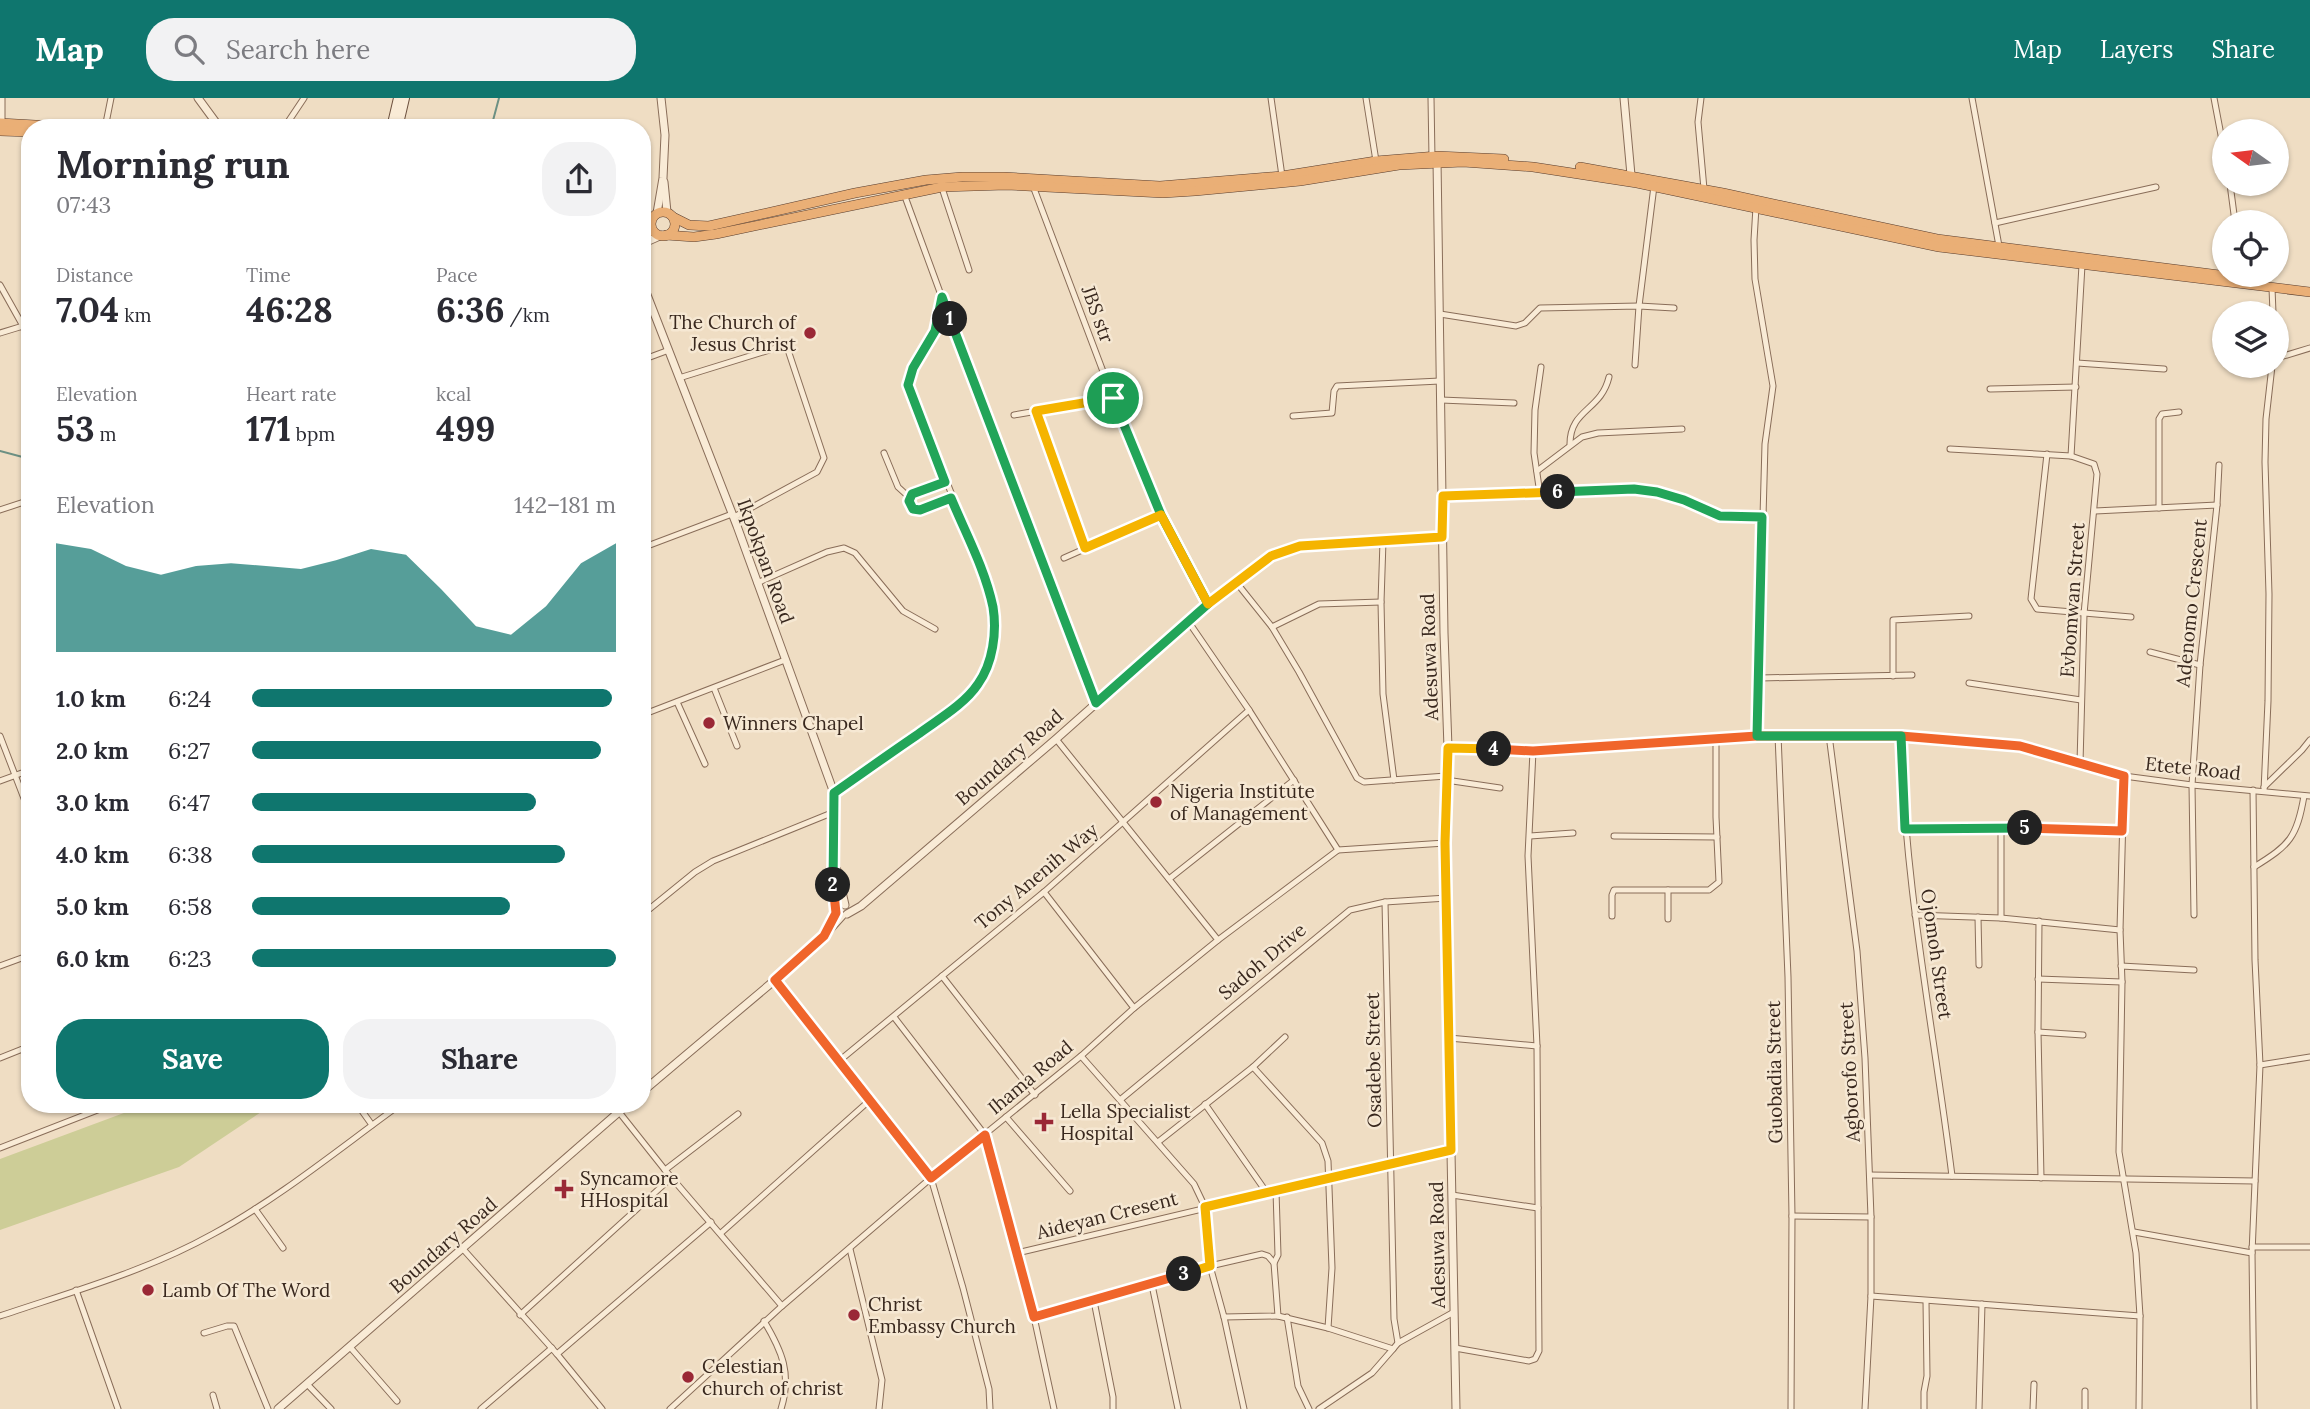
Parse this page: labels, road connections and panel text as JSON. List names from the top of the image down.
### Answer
{
  "streets": {
    "street": [
      "JBS str",
      "Ikpokpan Road",
      "Evbomwan Street",
      "Adenomo Crescent",
      "Adesuwa Road",
      "Boundary Road",
      "Etete Road",
      "Tony Anenih Way",
      "Ojomoh Street",
      "Sadoh Drive",
      "Osadebe Street",
      "Guobadia Street",
      "Agborofo Street",
      "Ihama Road",
      "Aideyan Cresent"
    ]
  },
  "crossings": [
    ["JBS str", "Boundary Road"],
    ["Ikpokpan Road", "Boundary Road"],
    ["Evbomwan Street", "Adenomo Crescent"],
    ["Evbomwan Street", "Etete Road"],
    ["Adenomo Crescent", "Etete Road"],
    ["Adesuwa Road", "Boundary Road"],
    ["Adesuwa Road", "Etete Road"],
    ["Adesuwa Road", "Sadoh Drive"],
    ["Adesuwa Road", "Aideyan Cresent"],
    ["Etete Road", "Ojomoh Street"],
    ["Etete Road", "Guobadia Street"],
    ["Etete Road", "Agborofo Street"],
    ["Sadoh Drive", "Osadebe Street"],
    ["Osadebe Street", "Aideyan Cresent"]
  ],
  "places": {
    "other": [
      "The Church of Jesus Christ",
      "Winners Chapel",
      "Nigeria Institute of Management",
      "Lamb Of The Word",
      "Christ Embassy Church",
      "Celestian church of christ"
    ],
    "health": ["Lella Specialist Hospital", "Syncamore HHospital"]
  },
  "north": "left",
  "page": {
    "header": "Map",
    "search": "Search here",
    "nav": ["Map", "Layers", "Share"],
    "heading": ["Morning run", "07:43"],
    "stats": [
      ["Distance", "7.04 km"],
      ["Time", "46:28"],
      ["Pace", "6:36 /km"],
      ["Elevation", "53 m"],
      ["Heart rate", "171 bpm"],
      ["kcal", "499"]
    ],
    "pins": [
      "1",
      "6",
      "4",
      "5",
      "2",
      "3"
    ],
    "chart": ["Elevation", "142–181 m"],
    "list": [
      {
        "name": "1.0 km",
        "note": "6:24"
      },
      {
        "name": "2.0 km",
        "note": "6:27"
      },
      {
        "name": "3.0 km",
        "note": "6:47"
      },
      {
        "name": "4.0 km",
        "note": "6:38"
      },
      {
        "name": "5.0 km",
        "note": "6:58"
      },
      {
        "name": "6.0 km",
        "note": "6:23"
      }
    ],
    "buttons": ["Save", "Share"]
  }
}
